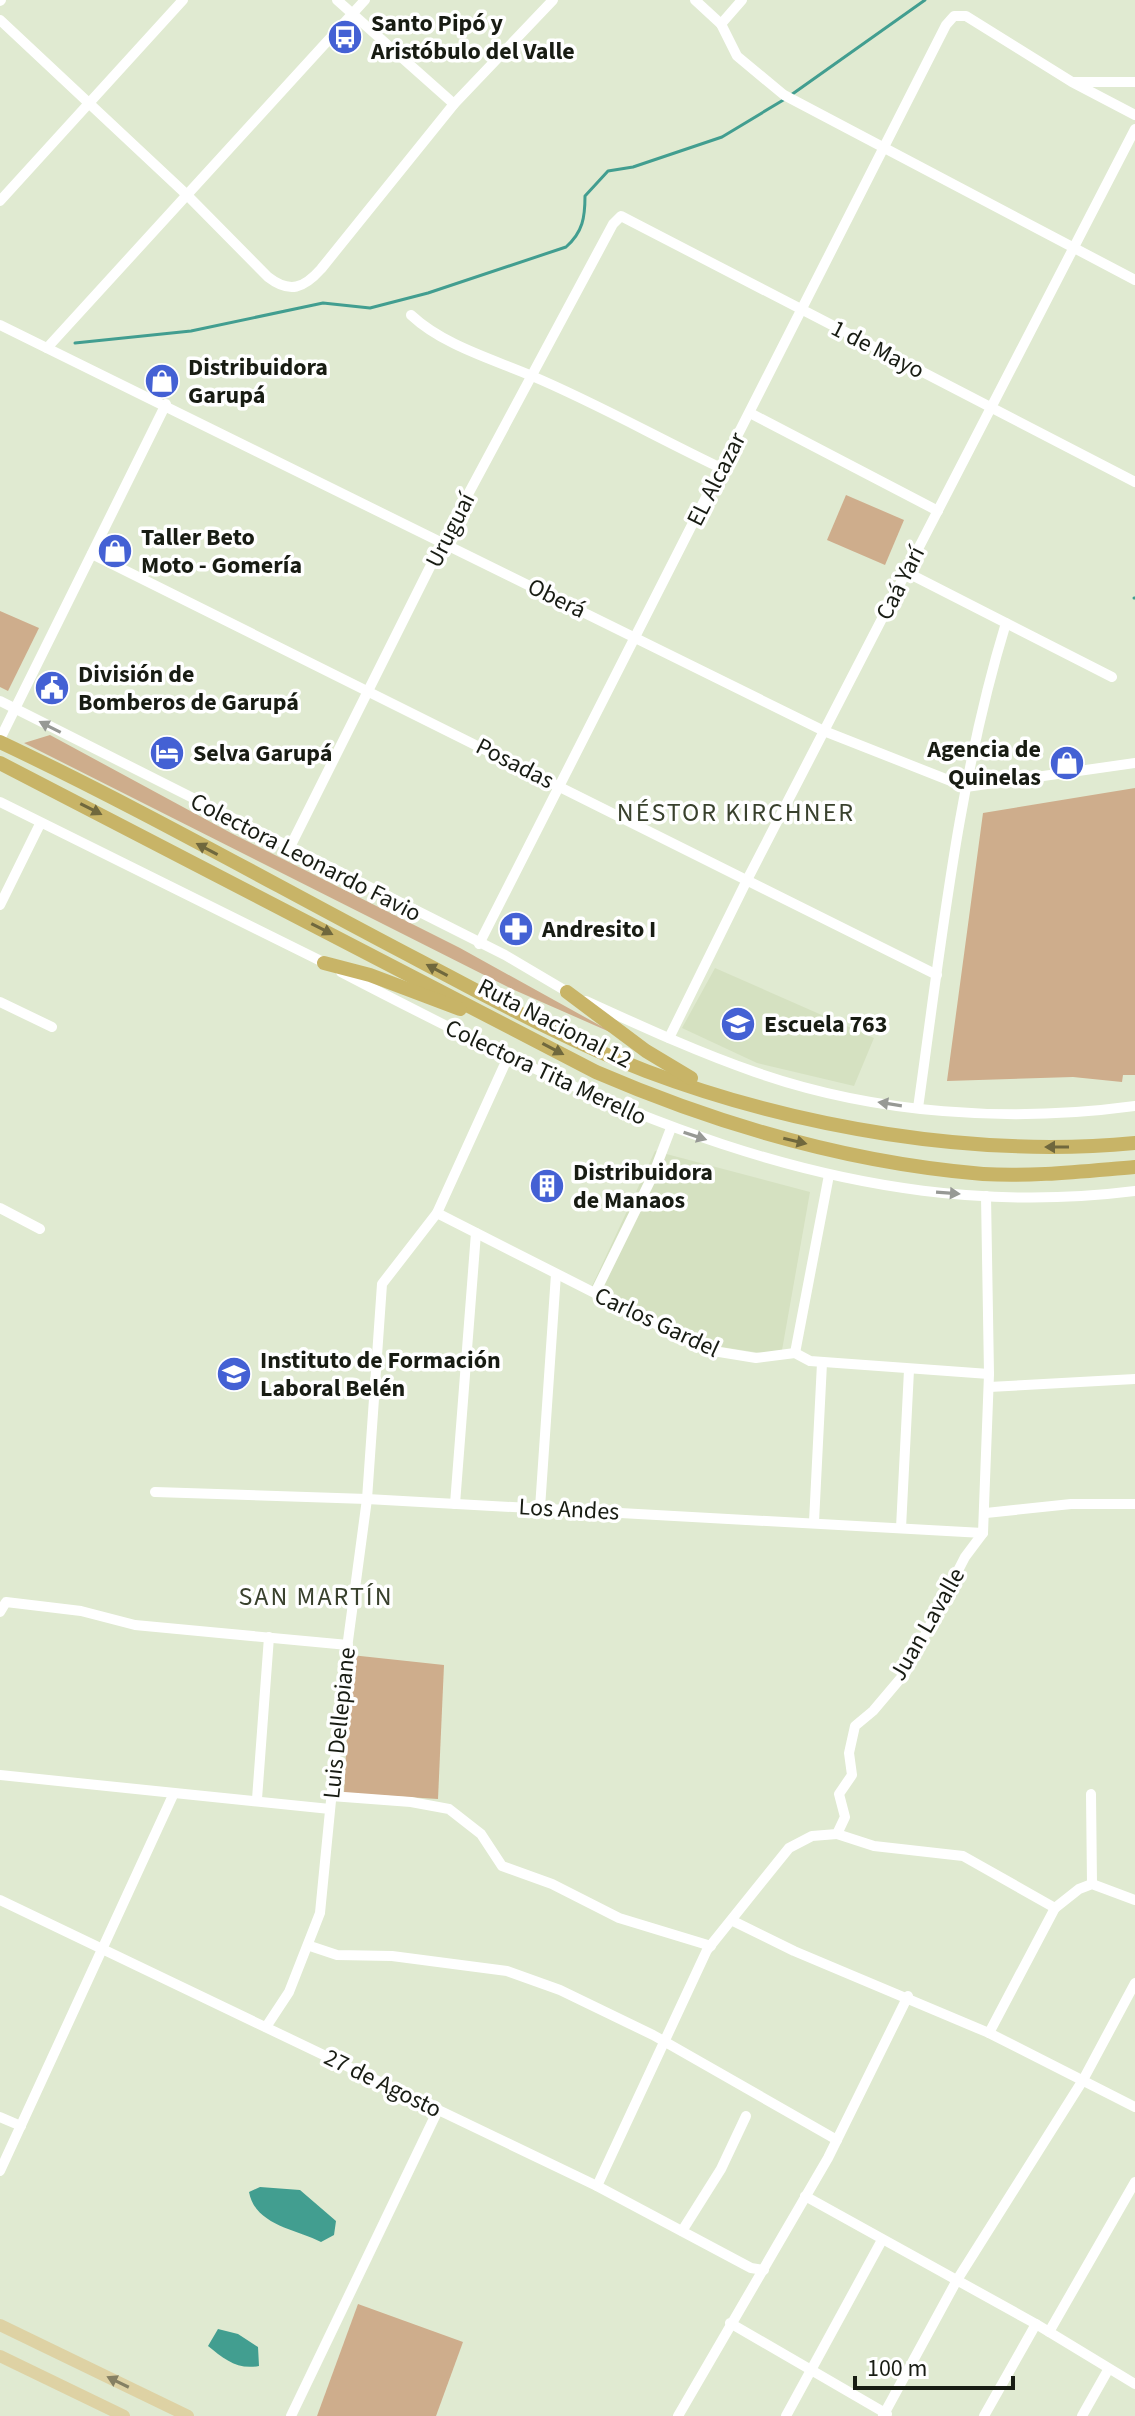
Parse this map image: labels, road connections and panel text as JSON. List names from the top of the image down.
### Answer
{
  "streets": {
    "highway": ["Ruta Nacional 12"],
    "street": [
      "1 de Mayo",
      "EL Alcazar",
      "Uruguaí",
      "Caá Yarí",
      "Oberá",
      "Posadas",
      "Colectora Leonardo Favio",
      "Colectora Tita Merello",
      "Carlos Gardel",
      "Los Andes",
      "Juan Lavalle",
      "Luis Dellepiane",
      "27 de Agosto"
    ]
  },
  "crossings": [
    ["1 de Mayo", "EL Alcazar"],
    ["1 de Mayo", "Uruguaí"],
    ["1 de Mayo", "Caá Yarí"],
    ["EL Alcazar", "Oberá"],
    ["EL Alcazar", "Posadas"],
    ["EL Alcazar", "Colectora Leonardo Favio"],
    ["Uruguaí", "Oberá"],
    ["Uruguaí", "Posadas"],
    ["Uruguaí", "Colectora Leonardo Favio"],
    ["Caá Yarí", "Oberá"],
    ["Caá Yarí", "Posadas"],
    ["Caá Yarí", "Colectora Leonardo Favio"],
    ["Colectora Tita Merello", "Juan Lavalle"],
    ["Colectora Tita Merello", "Luis Dellepiane"],
    ["Carlos Gardel", "Juan Lavalle"],
    ["Carlos Gardel", "Luis Dellepiane"],
    ["Los Andes", "Juan Lavalle"],
    ["Los Andes", "Luis Dellepiane"],
    ["Luis Dellepiane", "27 de Agosto"]
  ],
  "one_way": ["Colectora Leonardo Favio"],
  "districts": ["NÉSTOR KIRCHNER", "SAN MARTÍN"],
  "places": {
    "bus stop": ["Santo Pipó y Aristóbulo del Valle"],
    "shop": ["Distribuidora Garupá", "Taller Beto Moto - Gomería", "Agencia de Quinelas"],
    "public building": ["División de Bomberos de Garupá"],
    "hotel": ["Selva Garupá"],
    "pharmacy": ["Andresito I"],
    "school or university": ["Escuela 763", "Instituto de Formación Laboral Belén"],
    "building": ["Distribuidora de Manaos"]
  },
  "scale_bar": "100 m"
}
